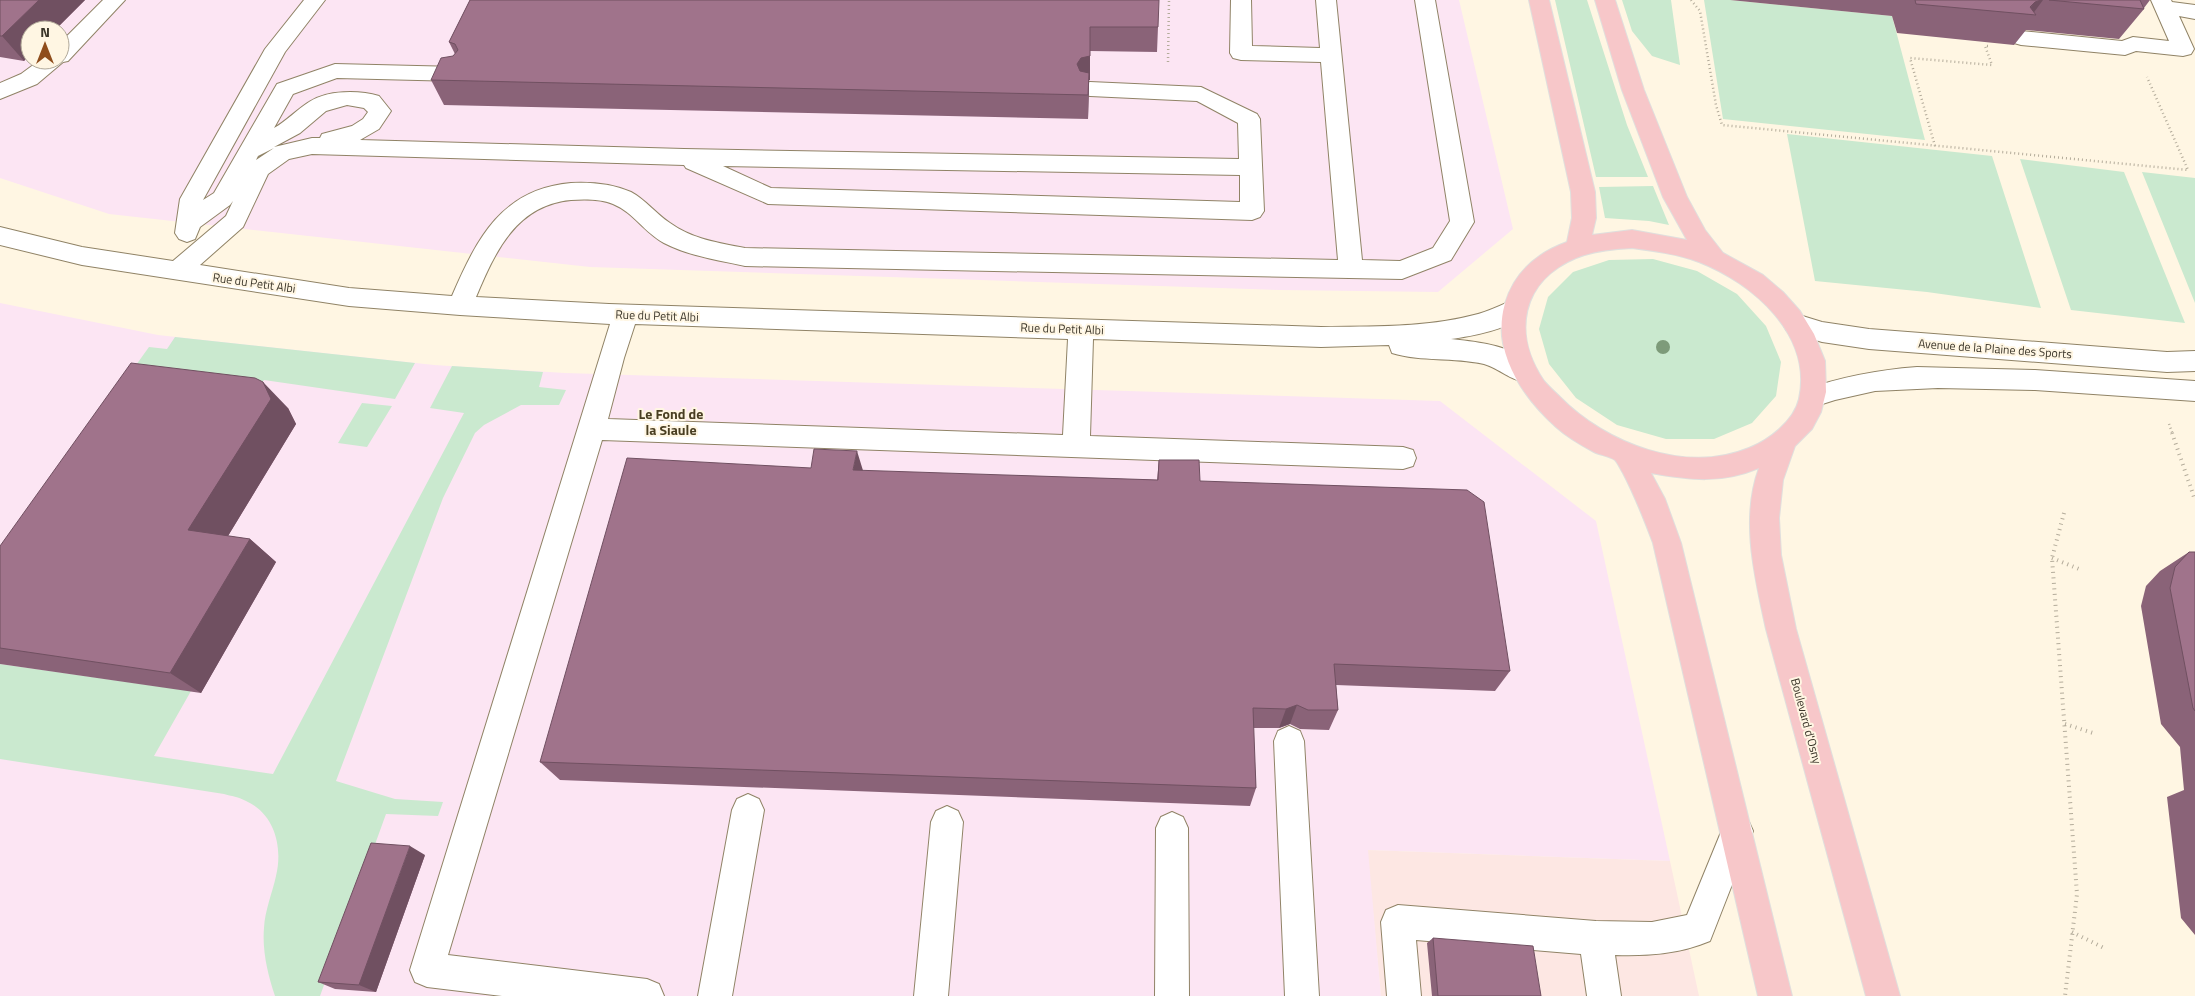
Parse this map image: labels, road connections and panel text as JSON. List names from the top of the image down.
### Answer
{
  "streets": {
    "main road": ["Boulevard d'Osny"],
    "street": ["Rue du Petit Albi", "Avenue de la Plaine des Sports"]
  },
  "districts": ["Le Fond de la Siaule"],
  "north": "top"
}
